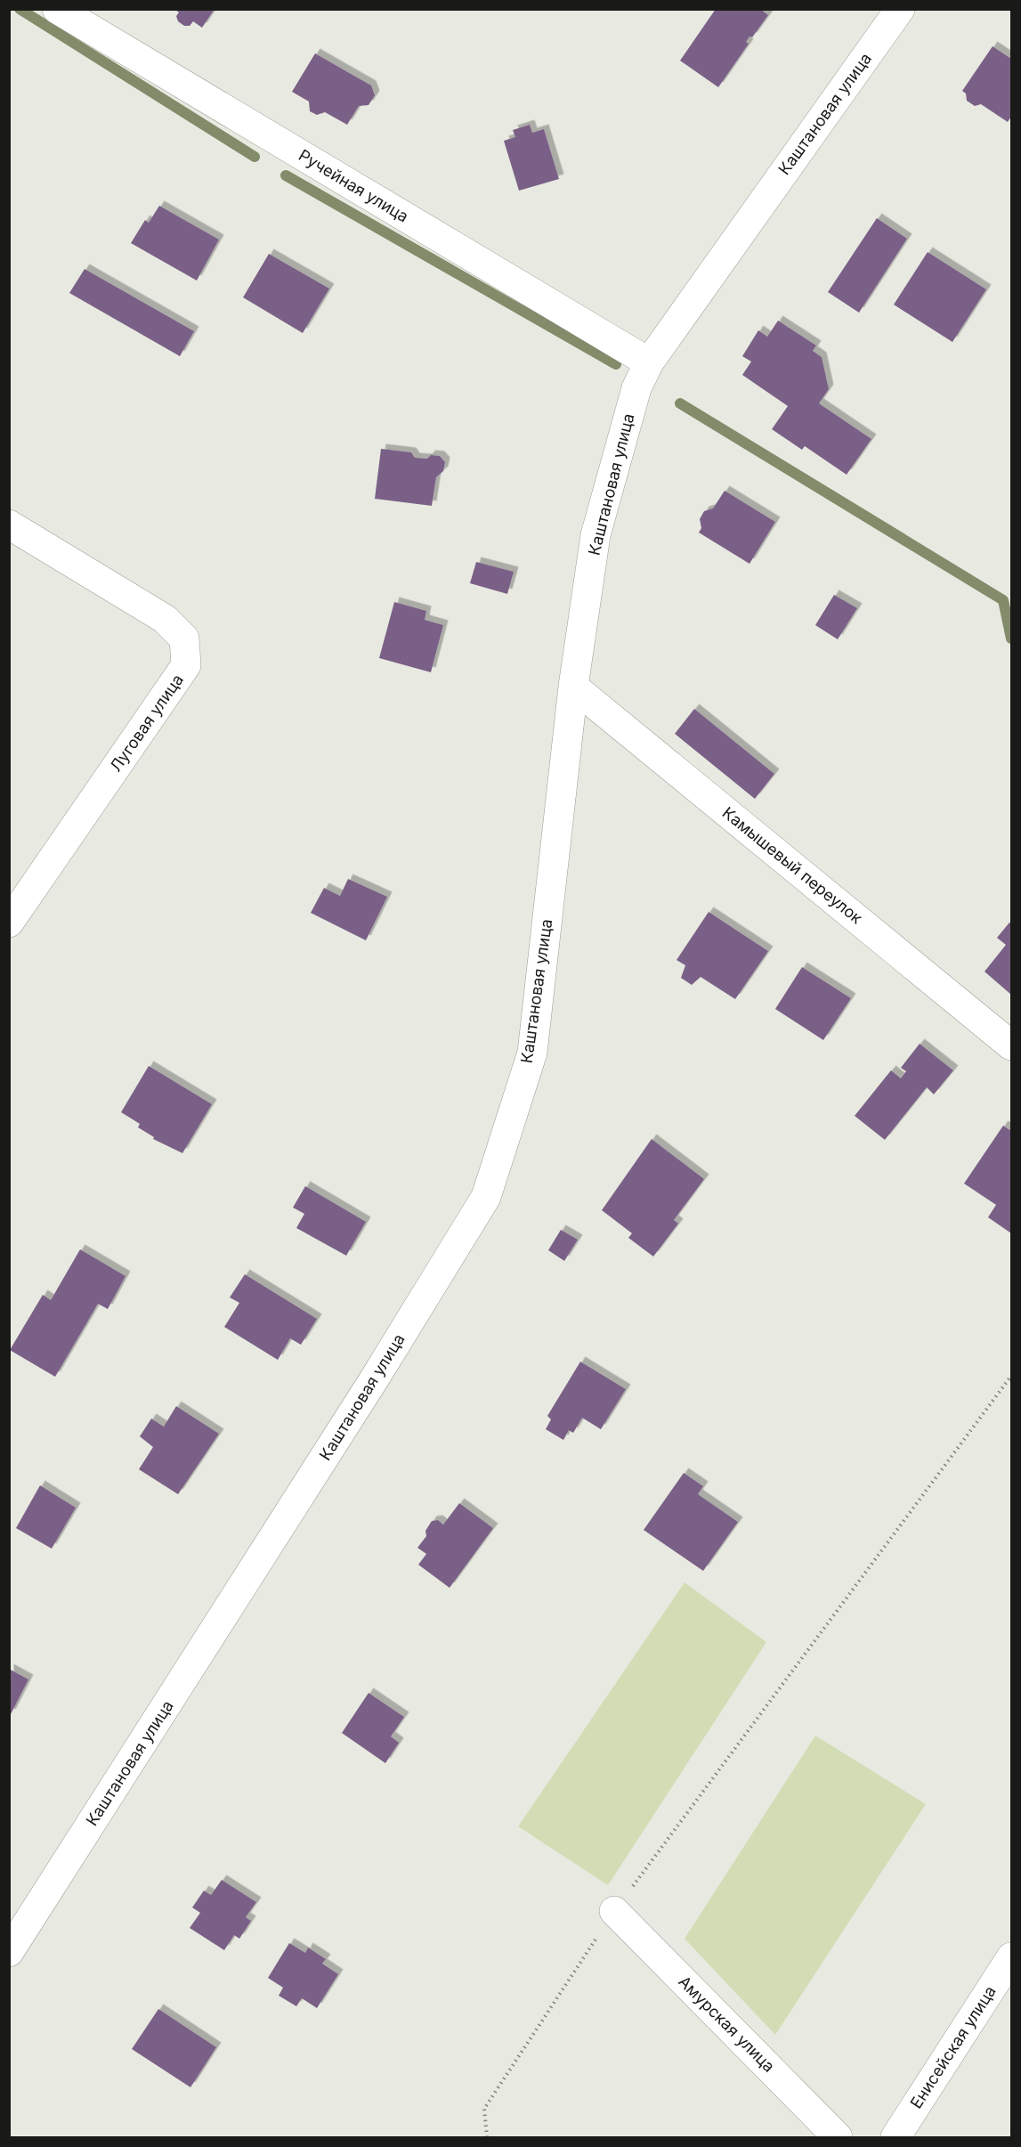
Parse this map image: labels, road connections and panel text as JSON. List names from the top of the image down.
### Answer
{
  "streets": {
    "street": [
      "Каштановая улица",
      "Ручейная улица",
      "Луговая улица",
      "Камышевый переулок",
      "Амурская улица",
      "Енисейская улица"
    ]
  },
  "crossings": [
    ["Каштановая улица", "Ручейная улица"],
    ["Каштановая улица", "Камышевый переулок"]
  ]
}
